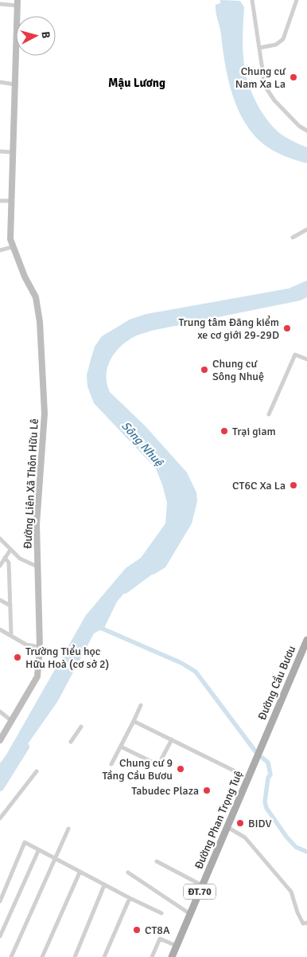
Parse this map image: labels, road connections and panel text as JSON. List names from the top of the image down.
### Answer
{
  "streets": {
    "main road": ["Đường Cầu Bươu", "Đường Phan Trọng Tuệ", "ĐT.70"],
    "street": ["Đường Liên Xã Thôn Hữu Lê"]
  },
  "crossings": [
    ["Đường Cầu Bươu", "Đường Phan Trọng Tuệ"]
  ],
  "districts": ["Mậu Lương"],
  "water": ["Sông Nhuệ"],
  "places": [
    "Chung cư Nam Xa La",
    "Trung tâm Đăng kiểm xe cơ giới 29-29D",
    "Chung cư Sông Nhuệ",
    "Trại giam",
    "CT6C Xa La",
    "Trường Tiểu học Hữu Hoà (cơ sở 2)",
    "Chung cư 9 Tầng Cầu Bươu",
    "Tabudec Plaza",
    "BIDV",
    "CT8A"
  ],
  "north": "right"
}
